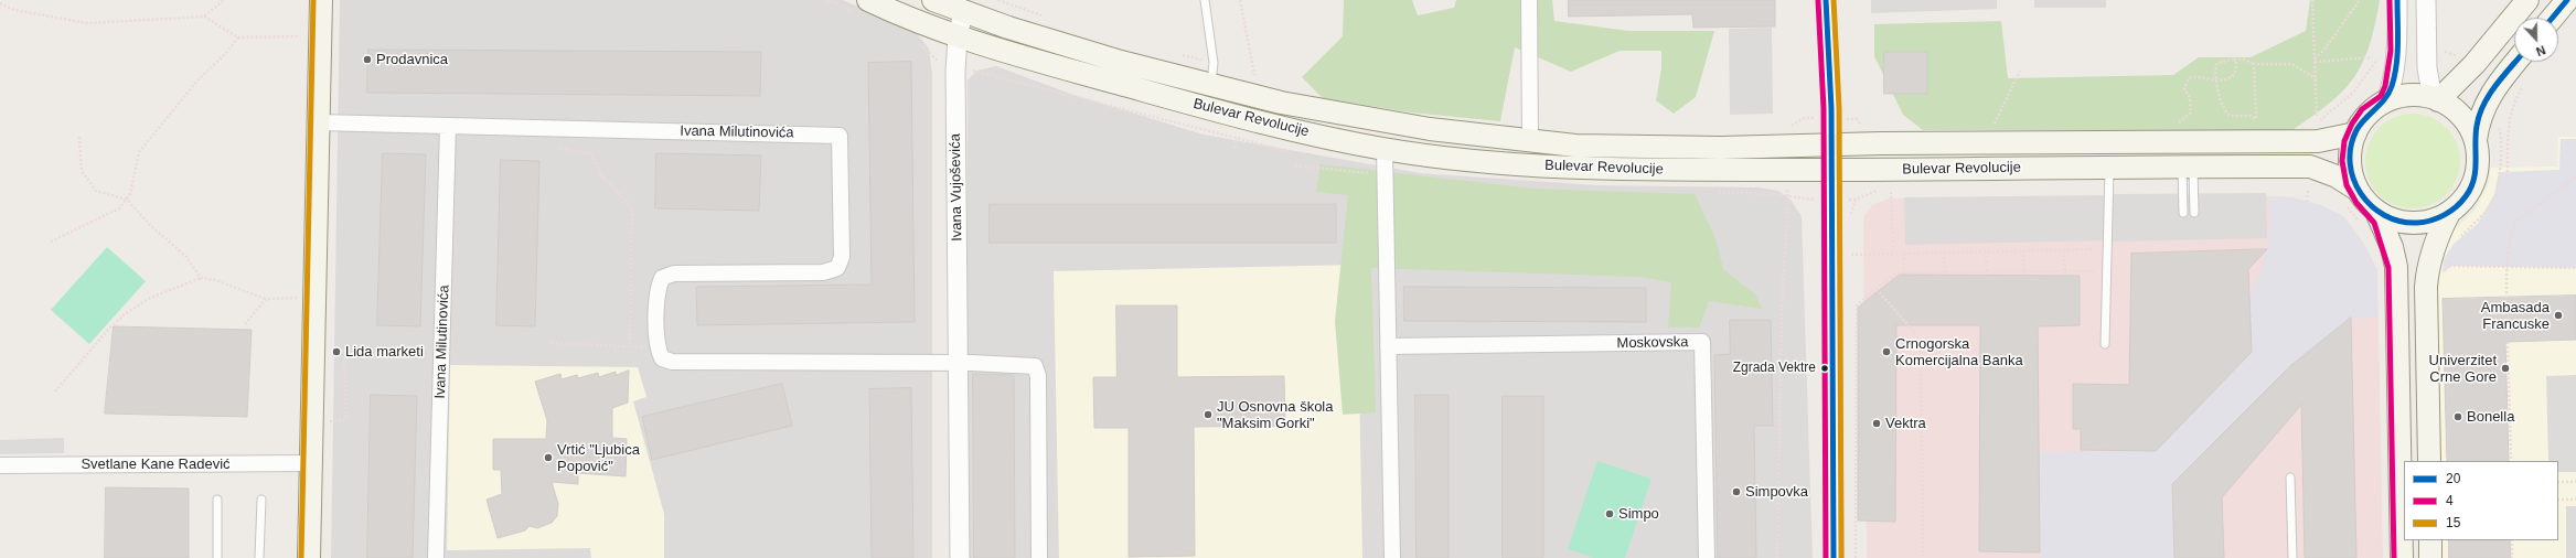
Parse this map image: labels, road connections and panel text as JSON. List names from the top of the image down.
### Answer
{
  "streets": {
    "main road": ["Bulevar Revolucije"],
    "street": [
      "Ivana Milutinovića",
      "Ivana Vujoševića",
      "Moskovska",
      "Svetlane Kane Radević"
    ]
  },
  "crossings": [
    ["Bulevar Revolucije", "Ivana Vujoševića"]
  ],
  "places": [
    "Prodavnica",
    "Ambasada Francuske",
    "Lida marketi",
    "Crnogorska Komercijalna Banka",
    "Zgrada Vektre",
    "Univerzitet Crne Gore",
    "JU Osnovna škola \"Maksim Gorki\"",
    "Bonella",
    "Vektra",
    "Vrtić \"Ljubica Popović\"",
    "Simpovka",
    "Simpo"
  ],
  "lines": ["transit line 20", "transit line 4", "transit line 15"],
  "legend": ["20", "4", "15"],
  "north": "bottom"
}
